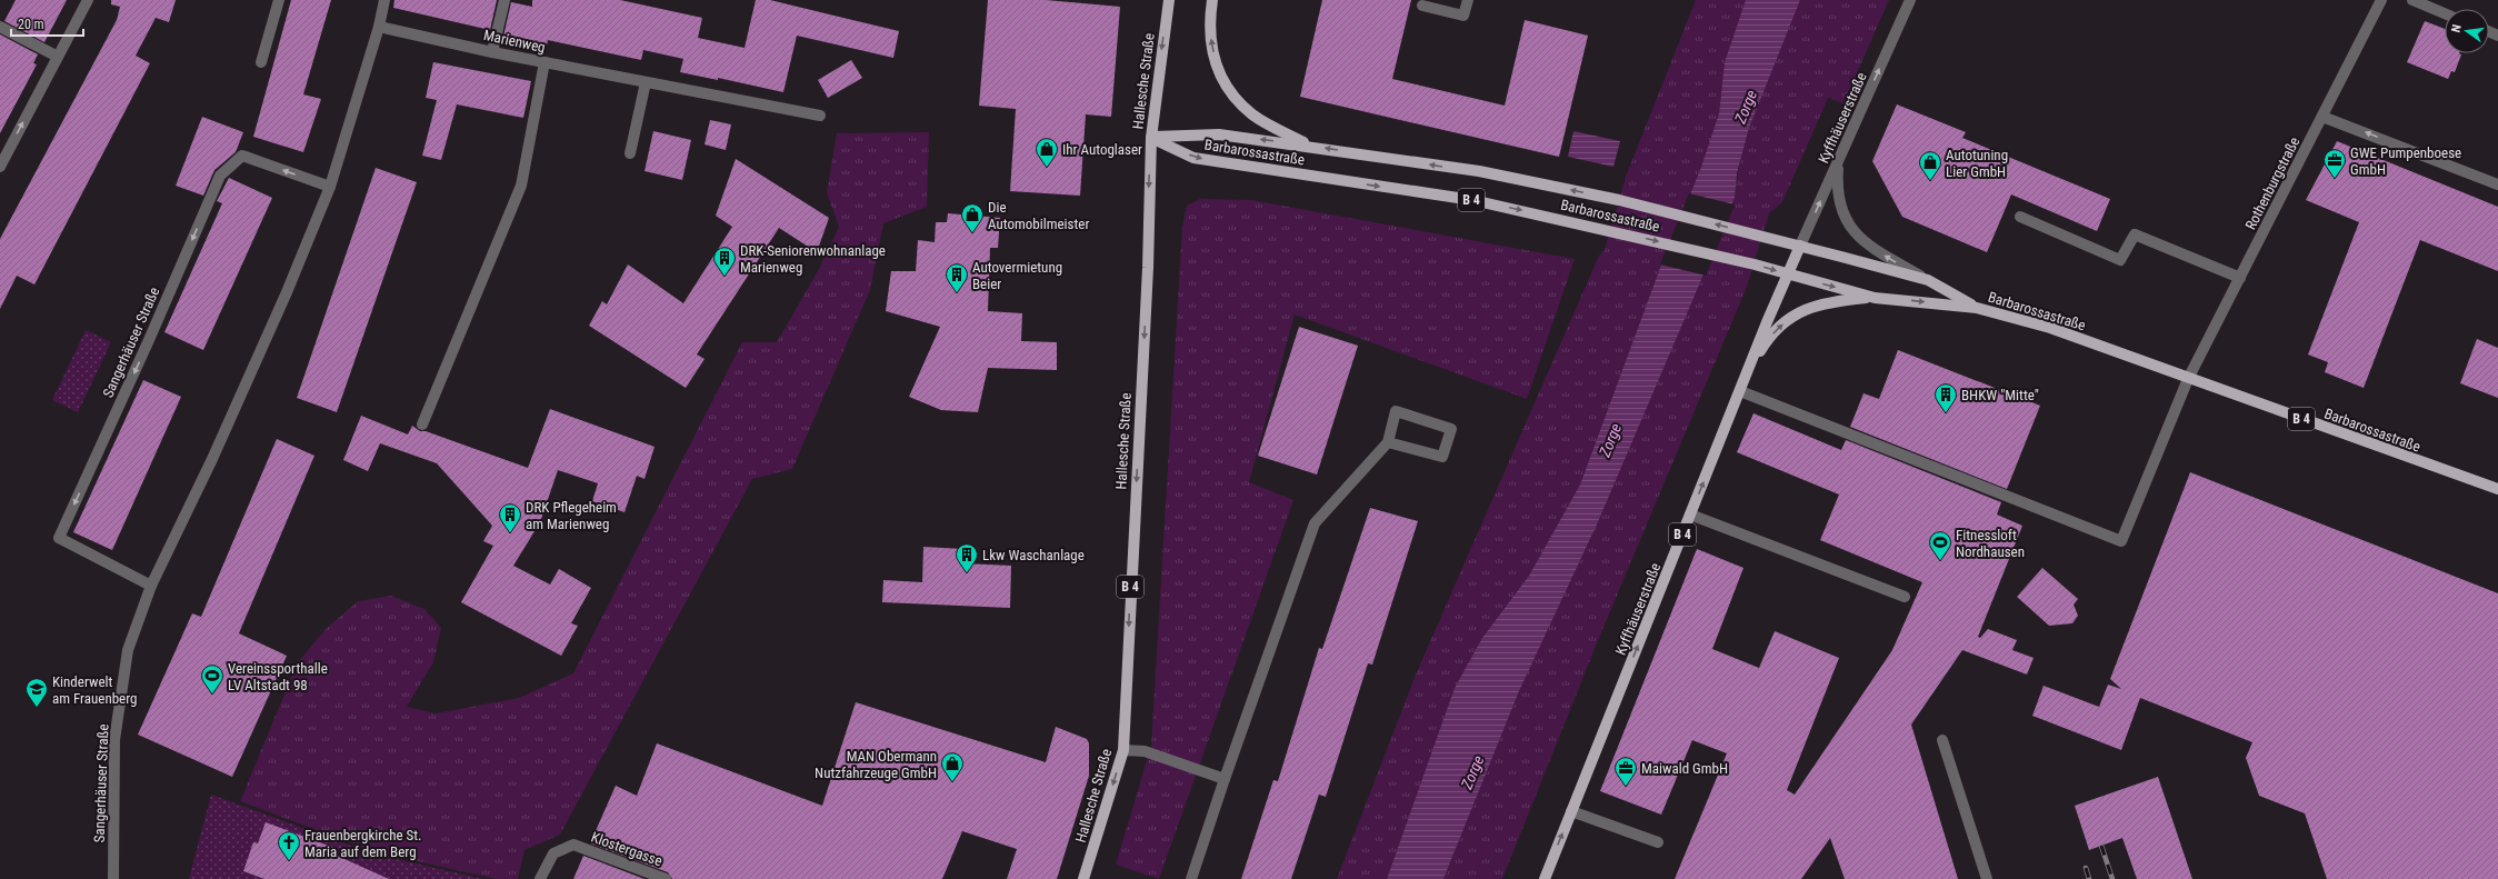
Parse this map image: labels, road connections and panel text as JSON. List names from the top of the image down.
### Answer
{
  "streets": {
    "main road": [
      "Hallesche Straße",
      "Kyffhäuserstraße",
      "Barbarossastraße",
      "B 4"
    ],
    "street": [
      "Marienweg",
      "Rothenburgstraße",
      "Sangerhäuser Straße",
      "Klostergasse"
    ]
  },
  "crossings": [
    ["Marienweg", "Sangerhäuser Straße"],
    ["Hallesche Straße", "Barbarossastraße"],
    ["Kyffhäuserstraße", "Barbarossastraße"],
    ["Kyffhäuserstraße", "B 4"],
    ["Barbarossastraße", "Rothenburgstraße"],
    ["Barbarossastraße", "B 4"]
  ],
  "one_way": ["Hallesche Straße", "Kyffhäuserstraße"],
  "water": ["Zorge"],
  "places": {
    "shop": [
      "Ihr Autoglaser",
      "Autotuning Lier GmbH",
      "Die Automobilmeister",
      "MAN Obermann Nutzfahrzeuge GmbH"
    ],
    "office": ["GWE Pumpenboese GmbH", "Maiwald GmbH"],
    "building": [
      "DRK-Seniorenwohnanlage Marienweg",
      "Autovermietung Beier",
      "BHKW \"Mitte\"",
      "DRK Pflegeheim am Marienweg",
      "Lkw Waschanlage"
    ],
    "sports": ["Fitnessloft Nordhausen", "Vereinssporthalle LV Altstadt 98"],
    "school or university": ["Kinderwelt am Frauenberg"],
    "church": ["Frauenbergkirche St. Maria auf dem Berg"]
  },
  "scale_bar": "20 m",
  "north": "left"
}
